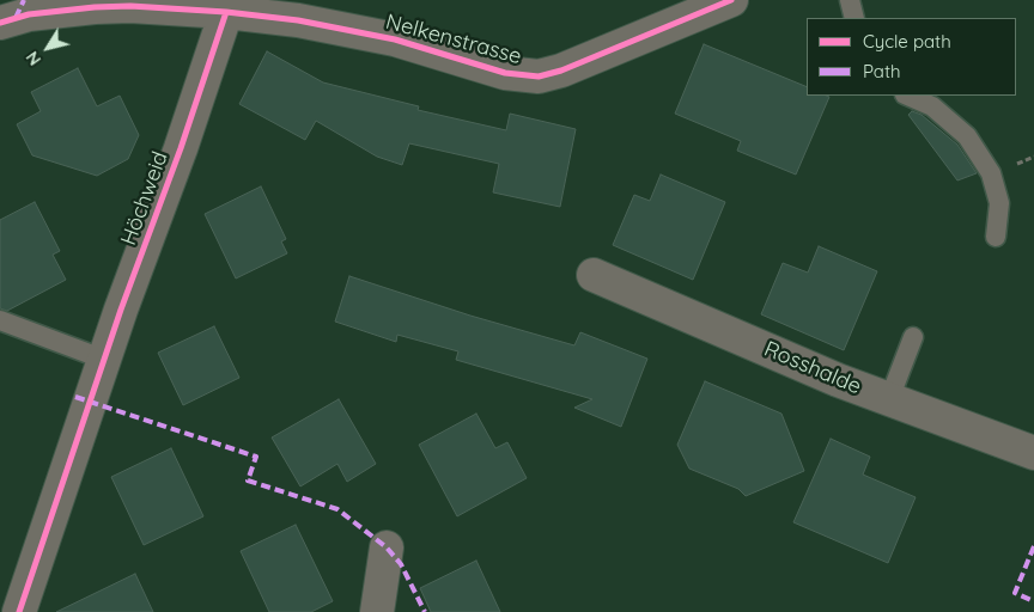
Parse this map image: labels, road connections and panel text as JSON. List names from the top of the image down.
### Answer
{
  "streets": {
    "street": ["Nelkenstrasse", "Höchweid", "Rosshalde"]
  },
  "crossings": [
    ["Nelkenstrasse", "Höchweid"]
  ],
  "legend": ["Cycle path", "Path"],
  "north": "bottom left"
}
